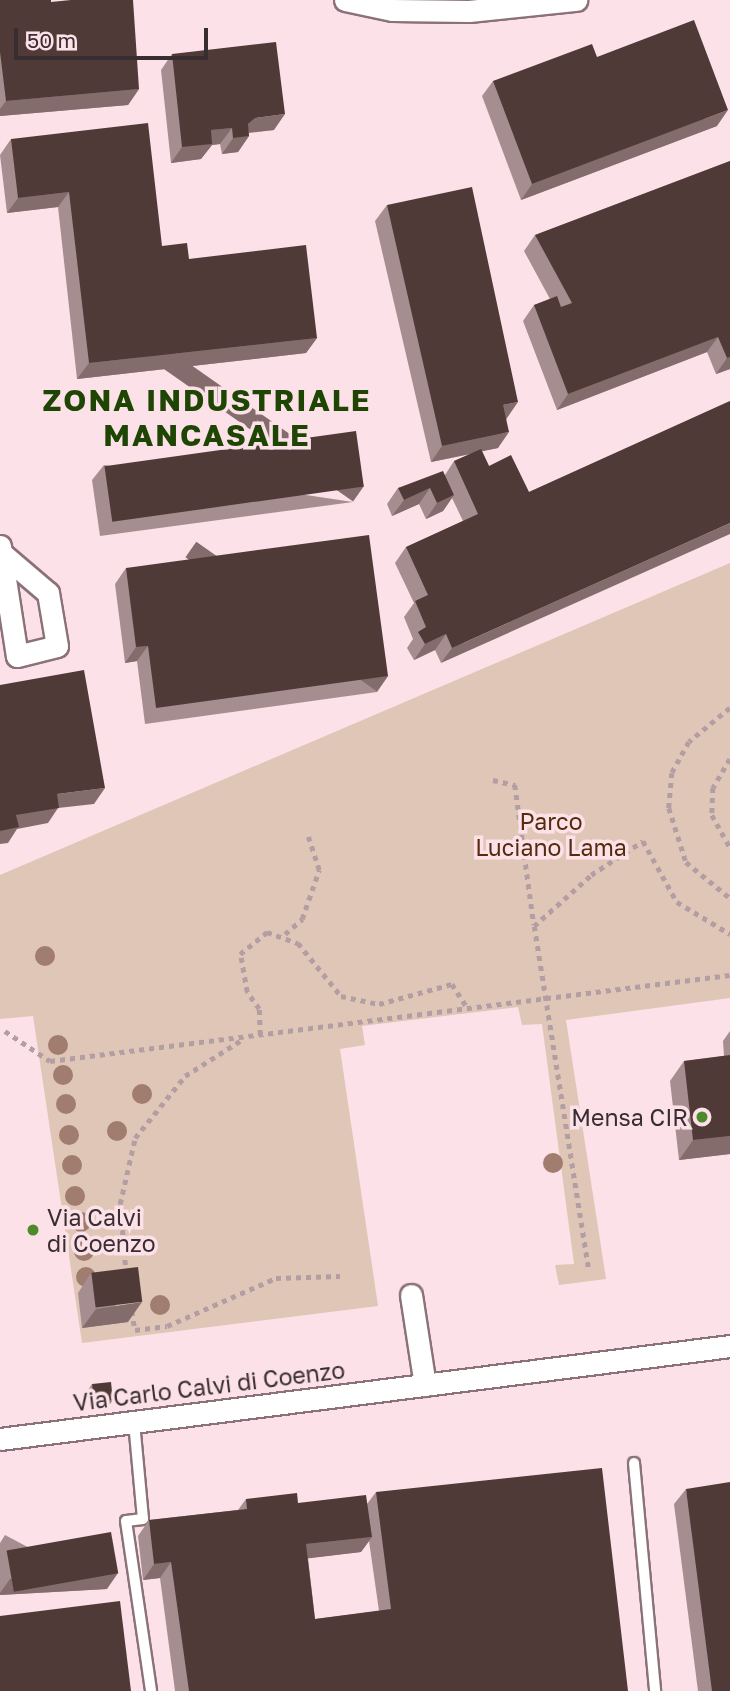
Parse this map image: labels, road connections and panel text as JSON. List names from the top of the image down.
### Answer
{
  "streets": {
    "street": ["Via Carlo Calvi di Coenzo"]
  },
  "districts": ["ZONA INDUSTRIALE MANCASALE"],
  "parks": ["Parco Luciano Lama"],
  "places": ["Mensa CIR", "Via Calvi di Coenzo"],
  "scale_bar": "50 m"
}
